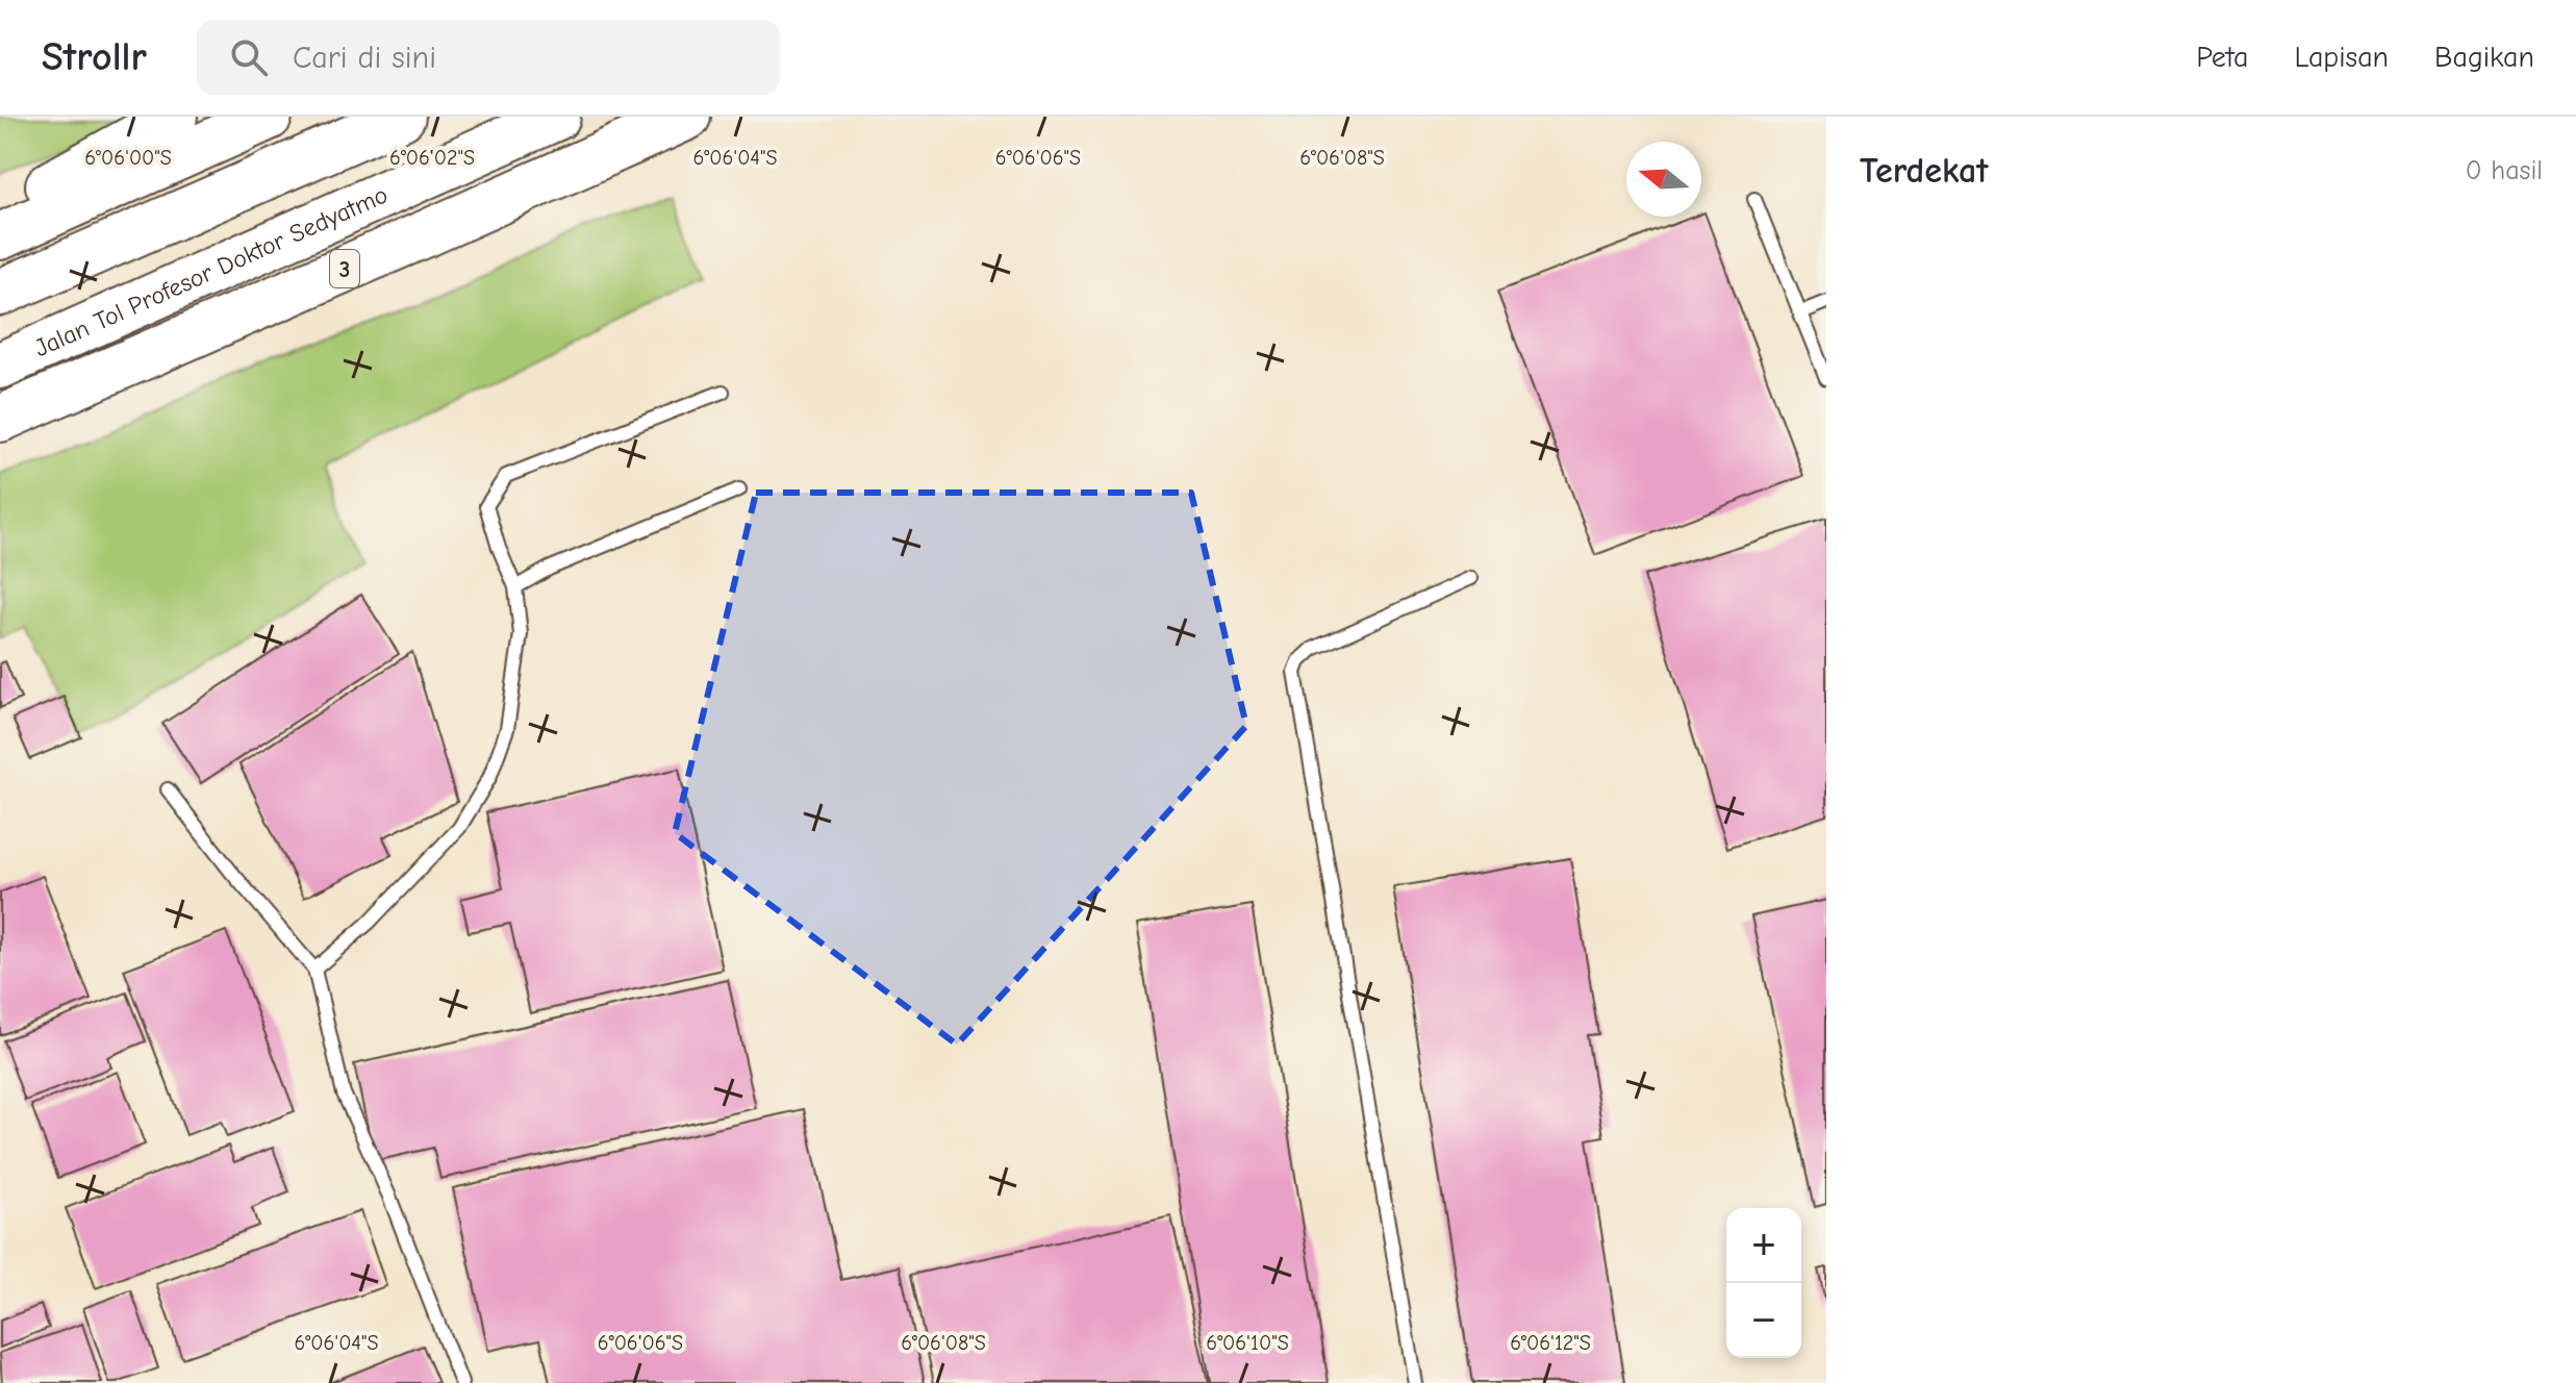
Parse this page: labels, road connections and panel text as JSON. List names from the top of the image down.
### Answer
{
  "streets": {
    "highway": ["3", "Jalan Tol Profesor Doktor Sedyatmo"]
  },
  "north": "left",
  "page": {
    "header": "Strollr",
    "search": "Cari di sini",
    "nav": ["Peta", "Lapisan", "Bagikan"],
    "heading": ["Terdekat", "0 hasil"],
    "map_buttons": ["+", "−"]
  },
  "coordinates": [
    "6°06'00\"S",
    "6°06'02\"S",
    "6°06'04\"S",
    "6°06'06\"S",
    "6°06'08\"S",
    "6°06'10\"S",
    "6°06'12\"S"
  ]
}
